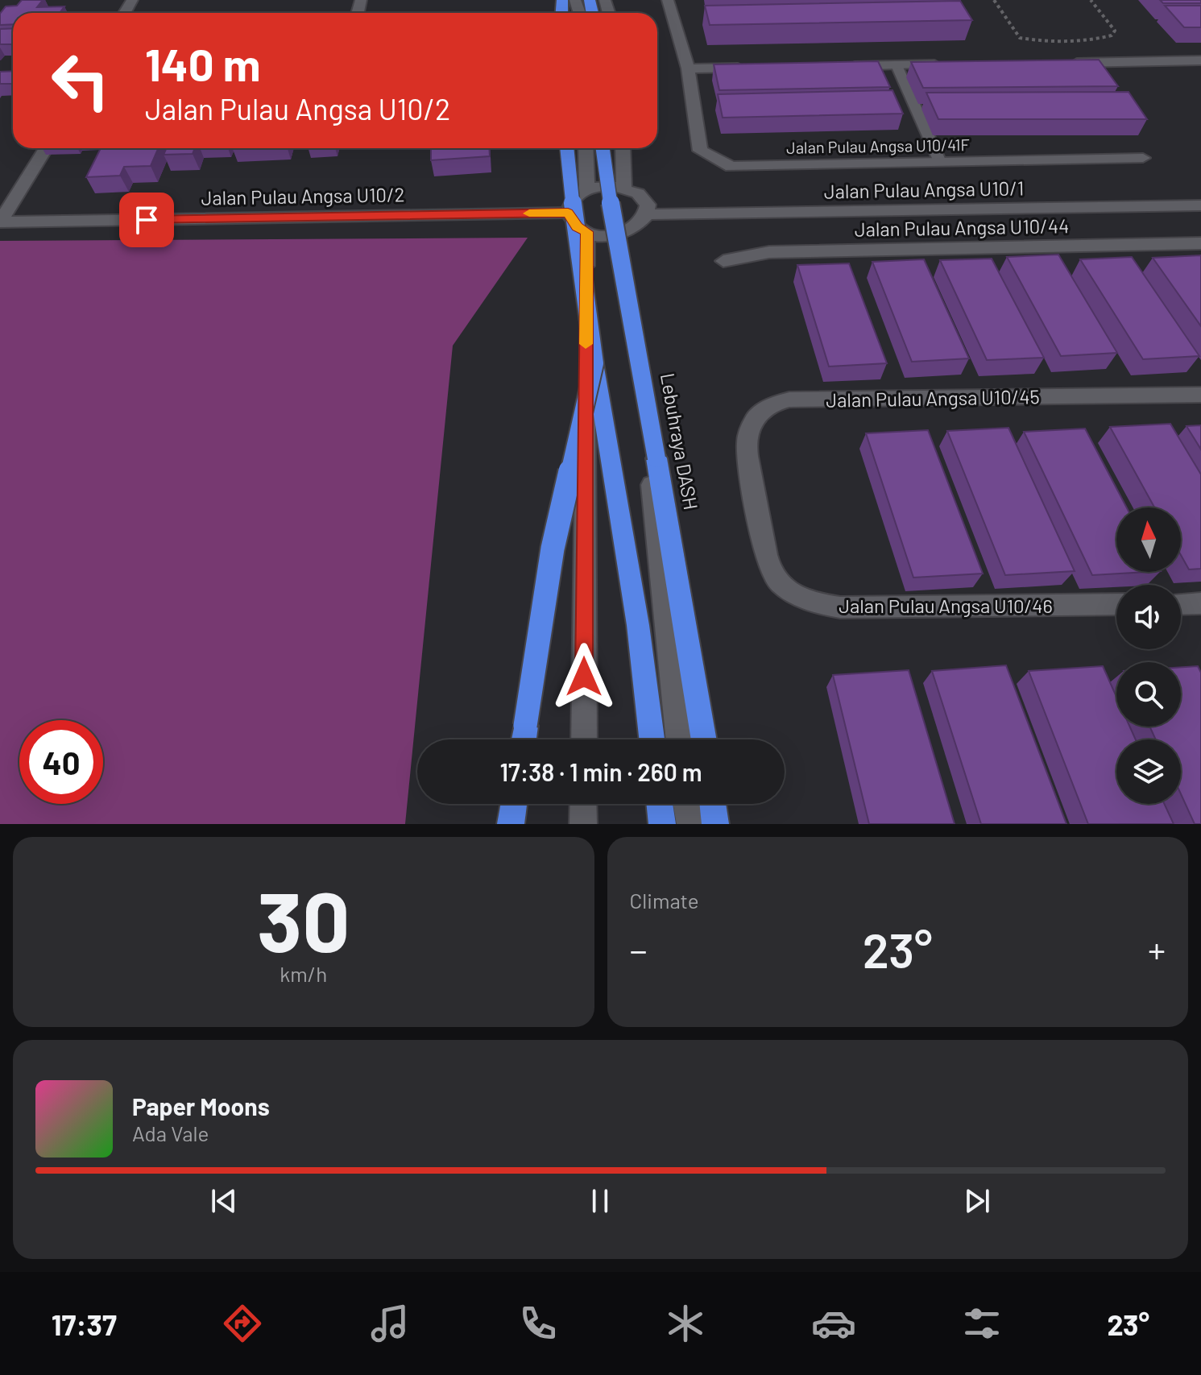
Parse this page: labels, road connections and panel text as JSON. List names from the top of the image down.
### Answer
{
  "streets": {
    "highway": ["Lebuhraya DASH"],
    "street": [
      "Jalan Pulau Angsa U10/41F",
      "Jalan Pulau Angsa U10/1",
      "Jalan Pulau Angsa U10/2",
      "Jalan Pulau Angsa U10/44",
      "Jalan Pulau Angsa U10/45",
      "Jalan Pulau Angsa U10/46"
    ]
  },
  "crossings": [
    ["Jalan Pulau Angsa U10/1", "Jalan Pulau Angsa U10/2"],
    ["Jalan Pulau Angsa U10/45", "Jalan Pulau Angsa U10/46"]
  ],
  "north": "top",
  "page": {
    "turn": ["140 m", "Jalan Pulau Angsa U10/2"],
    "limit": "40",
    "trip": "17:38 · 1 min · 260 m",
    "tile": [
      ["30", "km/h"],
      "Climate"
    ],
    "heat": ["−", "23°", "+"],
    "song": ["Paper Moons", "Ada Vale"],
    "tabs": ["17:37", "23°"]
  }
}
